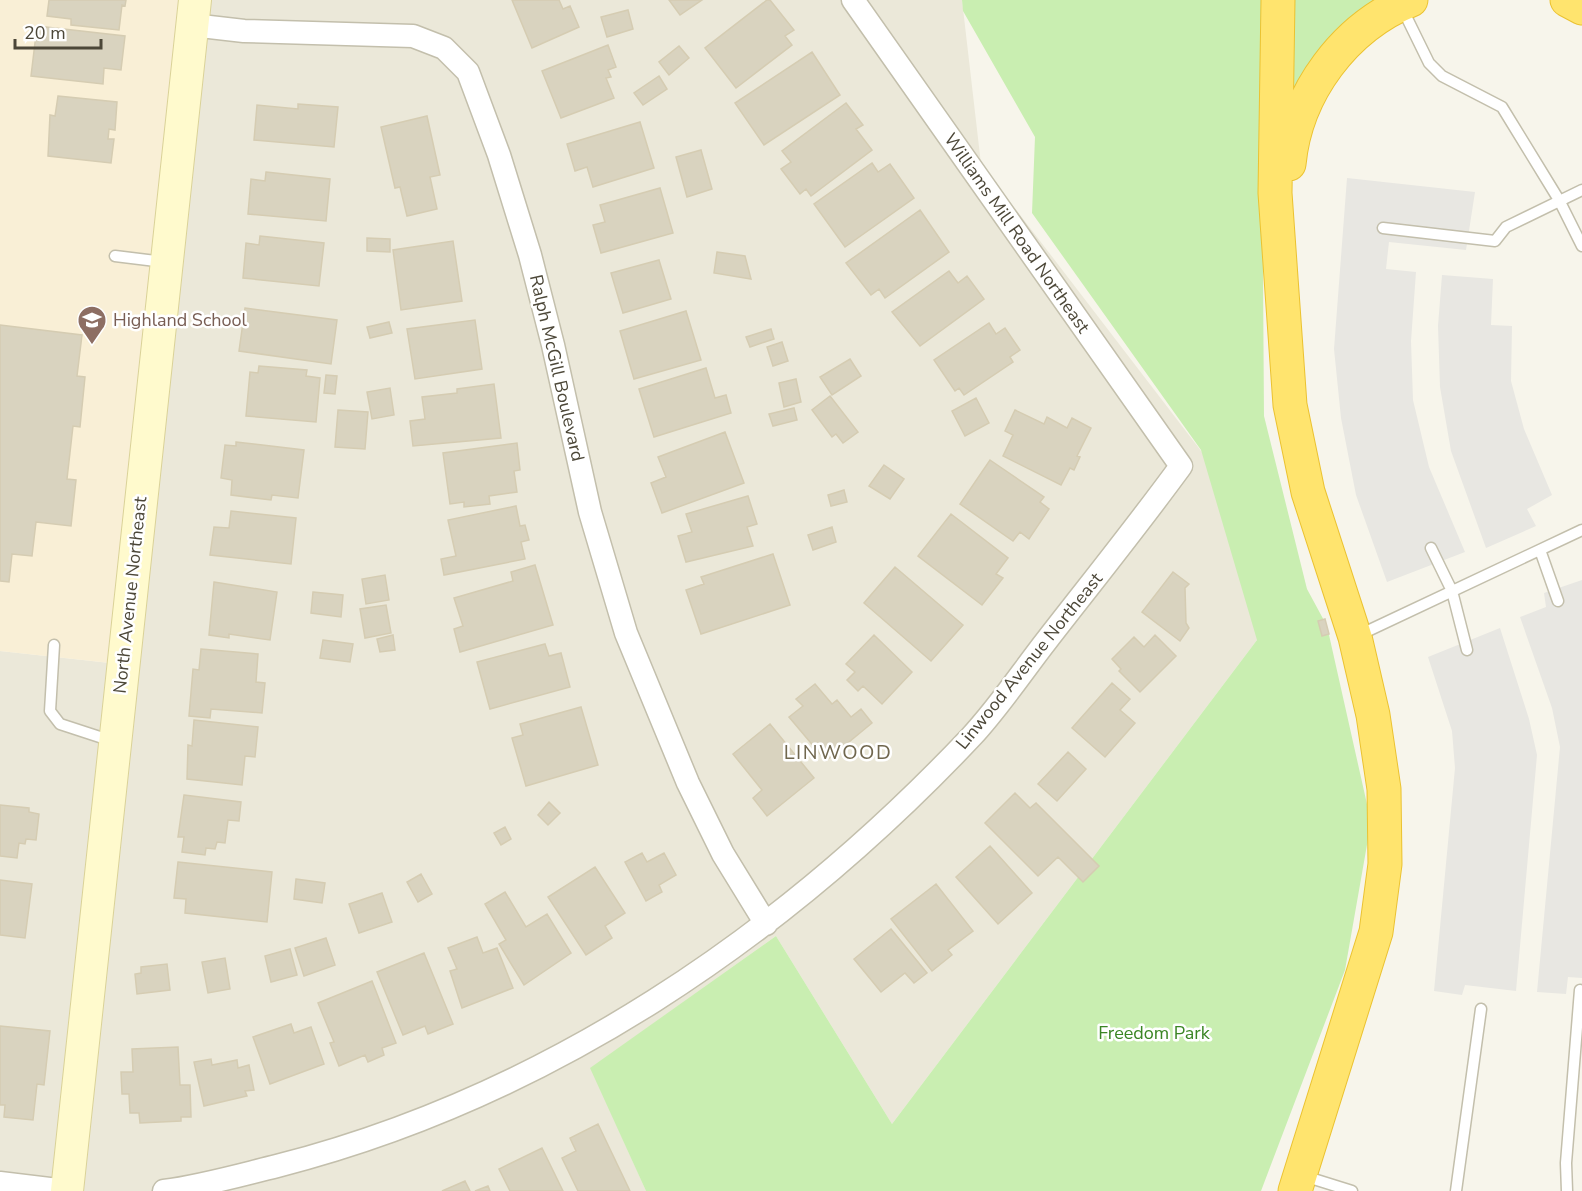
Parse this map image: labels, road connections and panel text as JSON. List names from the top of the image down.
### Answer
{
  "streets": {
    "main road": ["North Avenue Northeast"],
    "street": ["Williams Mill Road Northeast", "Ralph McGill Boulevard", "Linwood Avenue Northeast"]
  },
  "crossings": [
    ["Williams Mill Road Northeast", "Linwood Avenue Northeast"],
    ["Ralph McGill Boulevard", "North Avenue Northeast"],
    ["Ralph McGill Boulevard", "Linwood Avenue Northeast"]
  ],
  "districts": ["LINWOOD"],
  "parks": ["Freedom Park"],
  "places": {
    "school or university": ["Highland School"]
  },
  "scale_bar": "20 m"
}
